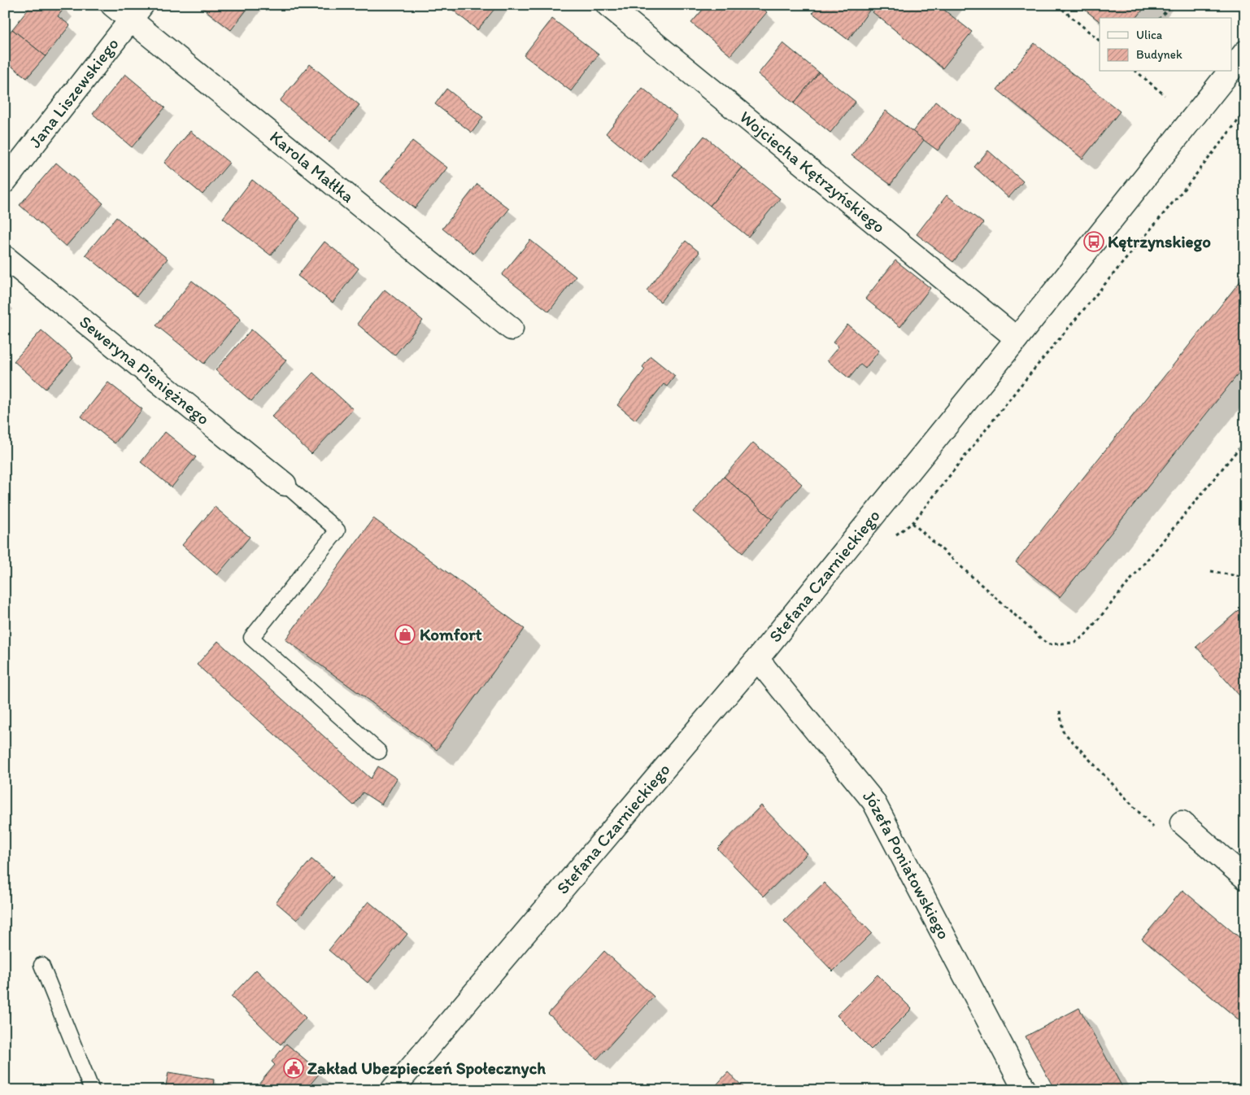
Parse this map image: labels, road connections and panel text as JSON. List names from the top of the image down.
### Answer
{
  "streets": {
    "street": [
      "Jana Liszewskiego",
      "Karola Małłka",
      "Wojciecha Kętrzyńskiego",
      "Seweryna Pieniężnego",
      "Stefana Czarnieckiego",
      "Józefa Poniatowskiego"
    ]
  },
  "crossings": [
    ["Jana Liszewskiego", "Karola Małłka"],
    ["Wojciecha Kętrzyńskiego", "Stefana Czarnieckiego"],
    ["Stefana Czarnieckiego", "Józefa Poniatowskiego"]
  ],
  "places": {
    "bus stop": ["Kętrzynskiego"],
    "shop": ["Komfort"],
    "public building": ["Zakład Ubezpieczeń Społecznych"]
  },
  "legend": ["Ulica", "Budynek"]
}
